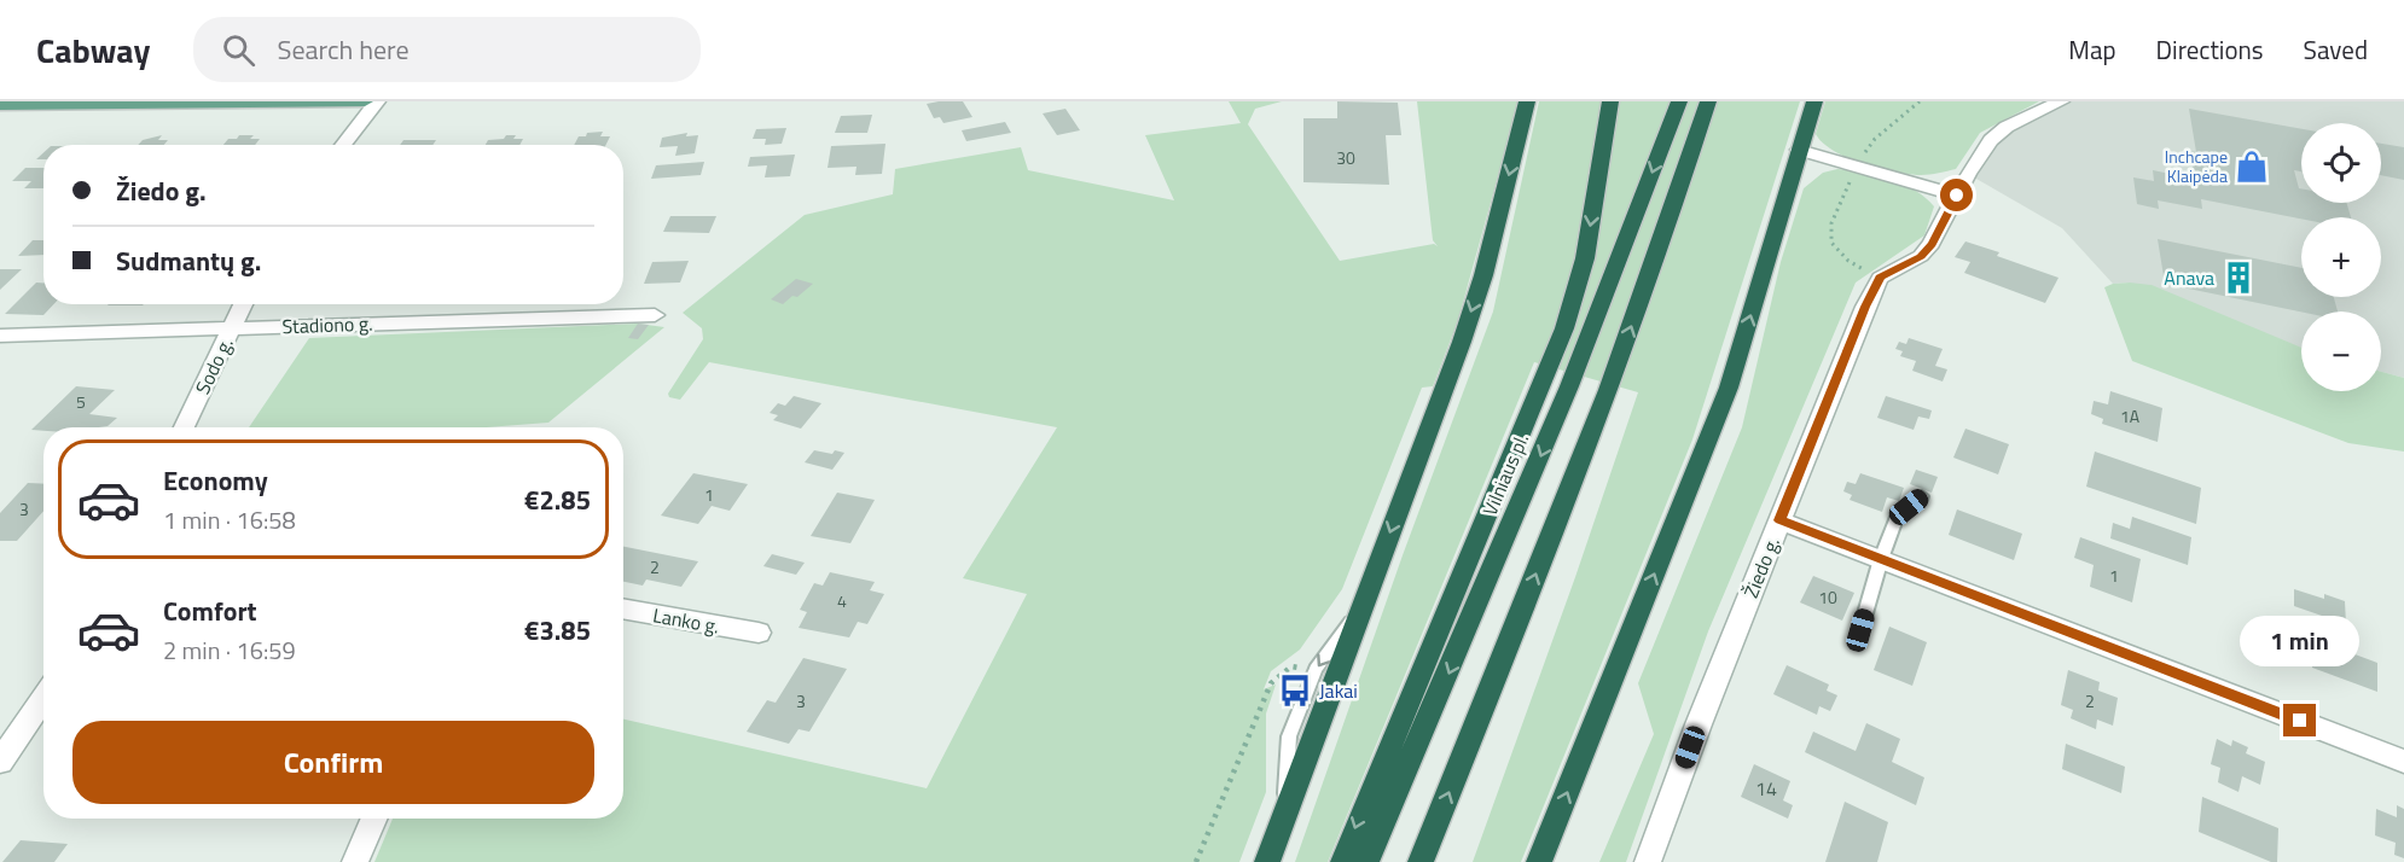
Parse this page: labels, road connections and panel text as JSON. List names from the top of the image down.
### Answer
{
  "streets": {
    "highway": ["Vilniaus pl."],
    "street": [
      "Stadiono g.",
      "Sodo g.",
      "Žiedo g.",
      "Lanko g."
    ]
  },
  "crossings": [
    ["Stadiono g.", "Sodo g."]
  ],
  "places": {
    "shop": ["Inchcape Klaipėda"],
    "building": ["Anava"],
    "bus stop": ["Jakai"]
  },
  "house_numbers": [
    "30",
    "5",
    "1A",
    "1",
    "3",
    "2",
    "1",
    "10",
    "4",
    "3",
    "2",
    "14"
  ],
  "page": {
    "header": "Cabway",
    "search": "Search here",
    "nav": ["Map", "Directions", "Saved"],
    "map_buttons": ["+", "−"],
    "banner": ["Žiedo g.", "Sudmantų g."],
    "list": [
      {
        "name": "Economy",
        "note": "1 min · 16:58",
        "value": "€2.85"
      },
      {
        "name": "Comfort",
        "note": "2 min · 16:59",
        "value": "€3.85"
      }
    ],
    "bubble": "1 min",
    "buttons": "Confirm"
  }
}
